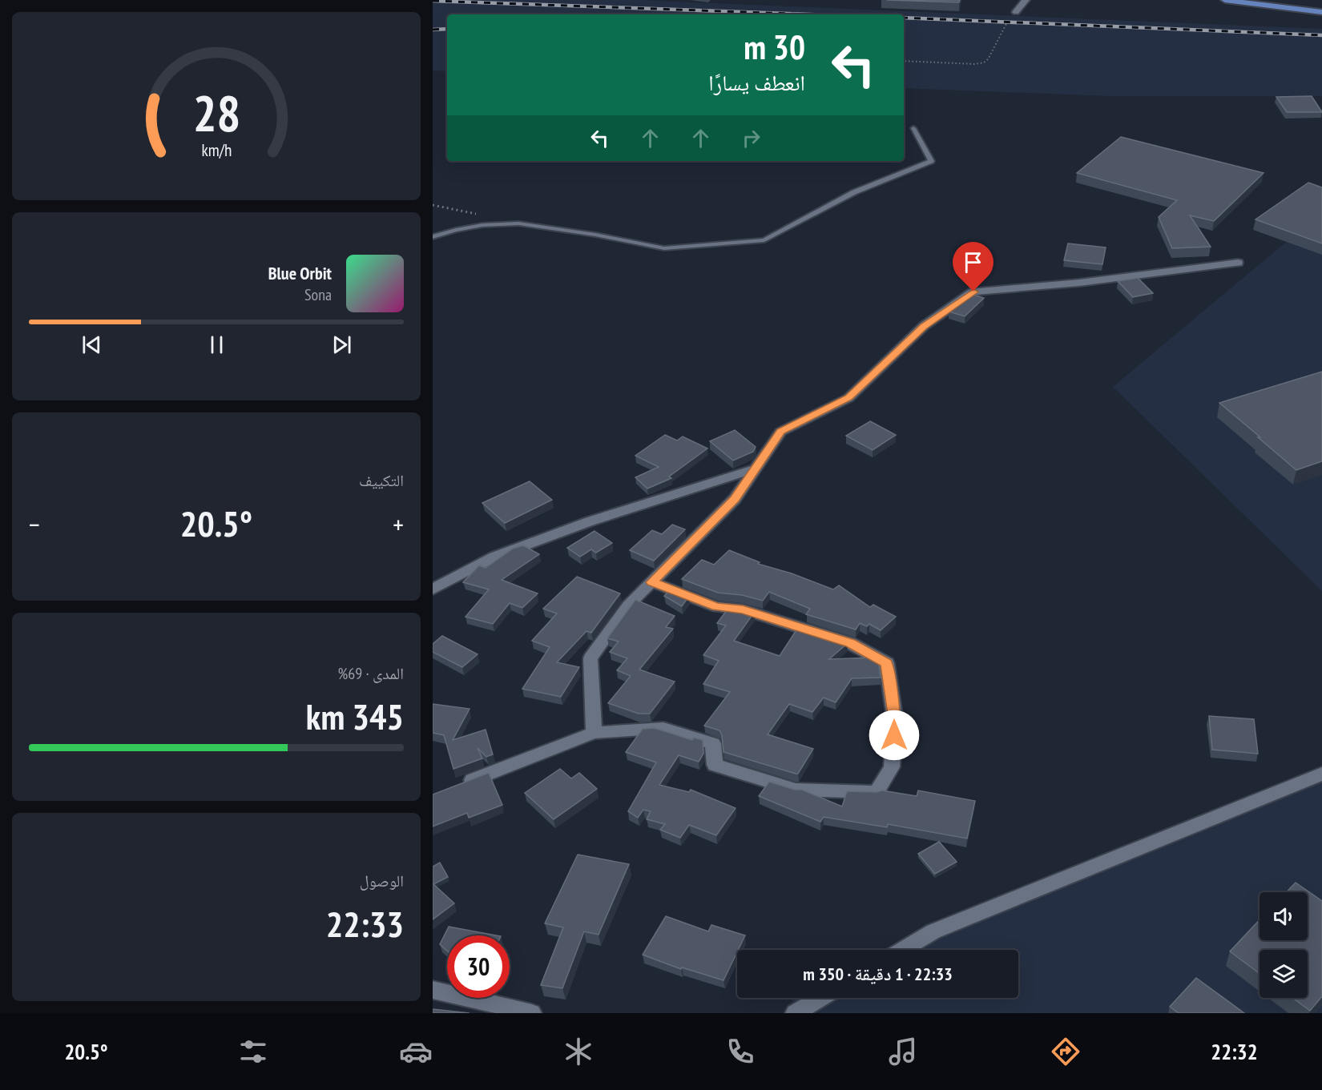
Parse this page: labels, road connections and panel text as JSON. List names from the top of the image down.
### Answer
{
  "page": {
    "turn": ["30 m", "انعطف يسارًا"],
    "song": ["Blue Orbit", "Sona"],
    "tile": [
      "التكييف",
      ["المدى · 69%", "345 km"],
      ["الوصول", "22:33"]
    ],
    "heat": ["−", "20.5°", "+"],
    "limit": "30",
    "trip": "22:33 · 1 دقيقة · 350 m",
    "tabs": ["22:32", "20.5°"],
    "gauge": ["28", "km/h"]
  }
}
